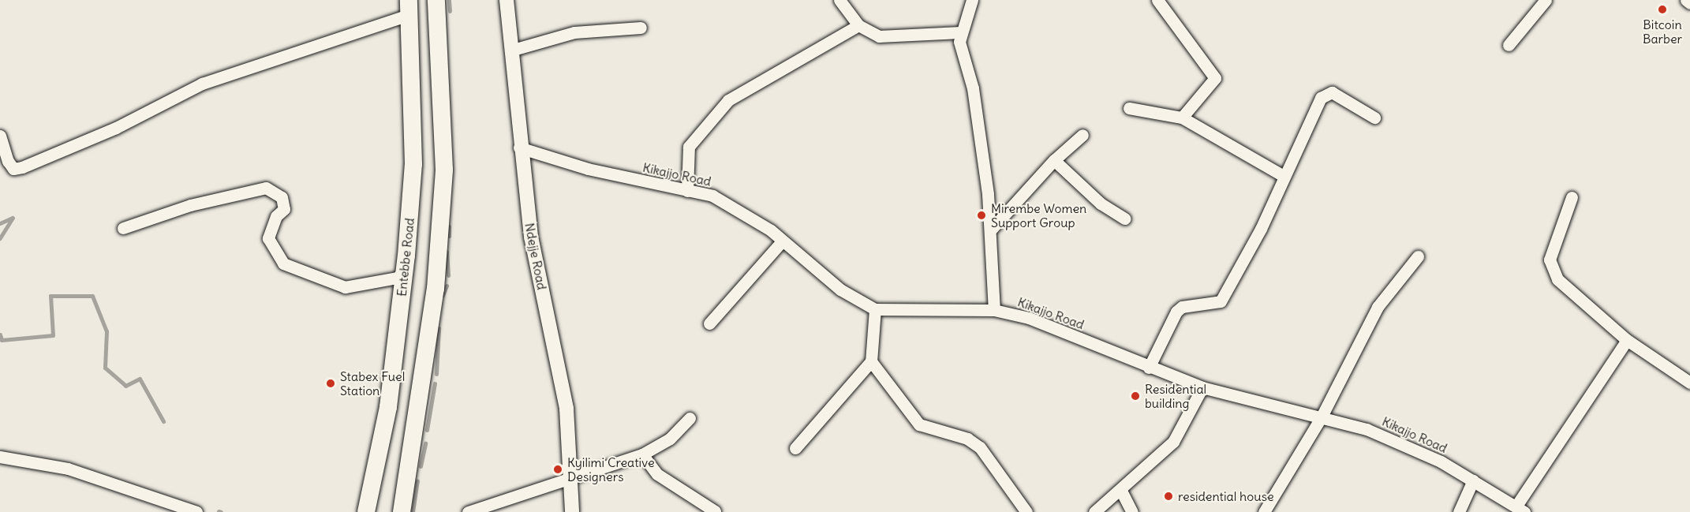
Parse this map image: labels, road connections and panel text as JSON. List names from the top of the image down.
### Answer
{
  "streets": {
    "main road": ["Entebbe Road"],
    "street": ["Kikajjo Road", "Ndejje Road"]
  },
  "crossings": [
    ["Kikajjo Road", "Ndejje Road"]
  ],
  "places": [
    "Bitcoin Barber",
    "Mirembe Women Support Group",
    "Stabex Fuel Station",
    "Residential building",
    "Kyilimi Creative Designers",
    "residential house"
  ]
}
